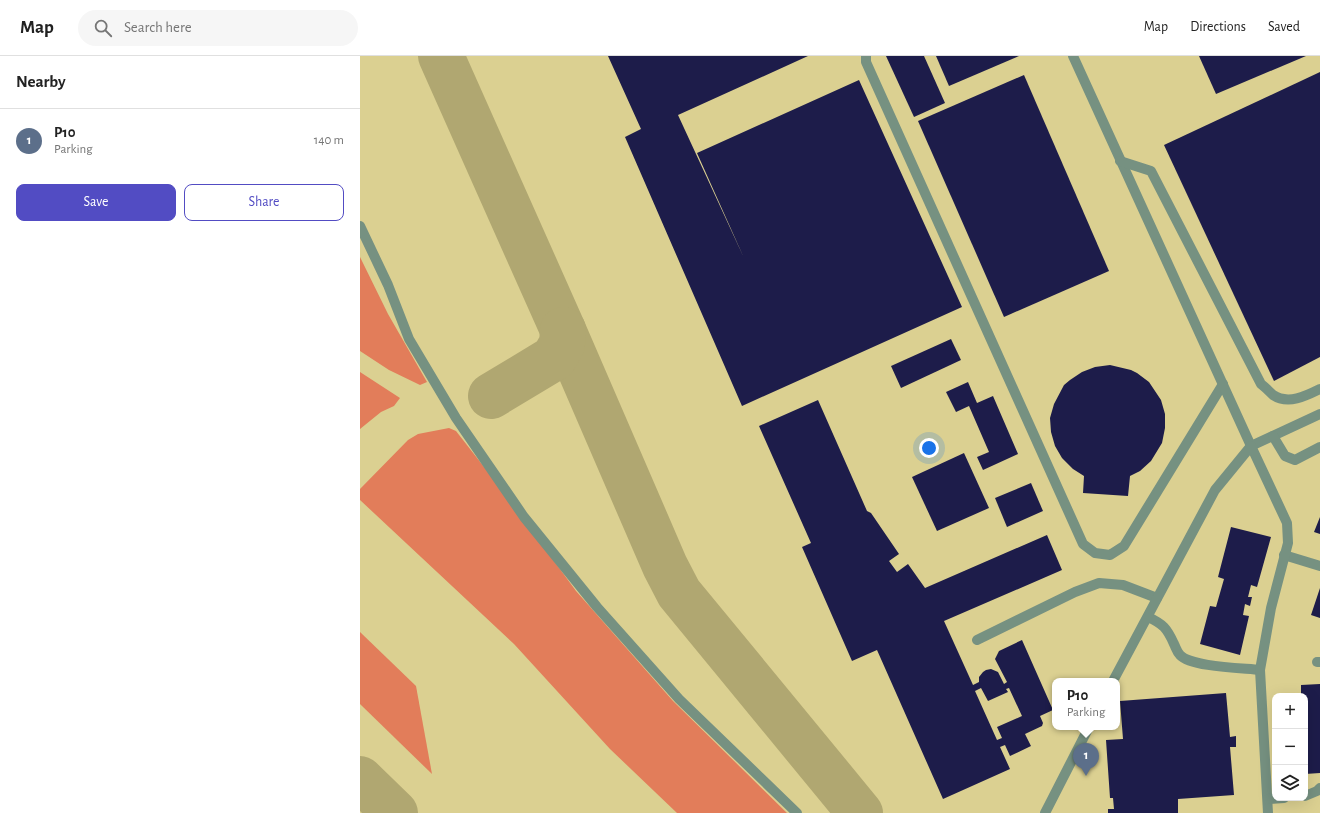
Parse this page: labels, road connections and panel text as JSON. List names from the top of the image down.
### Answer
{
  "page": {
    "header": "Map",
    "search": "Search here",
    "nav": ["Map", "Directions", "Saved"],
    "heading": "Nearby",
    "list": [
      {
        "mark": "1",
        "name": "P10",
        "note": "Parking",
        "value": "140 m"
      }
    ],
    "buttons": ["Save", "Share"],
    "popup": ["P10", "Parking"],
    "map_buttons": ["+", "−"],
    "pins": "1"
  }
}
